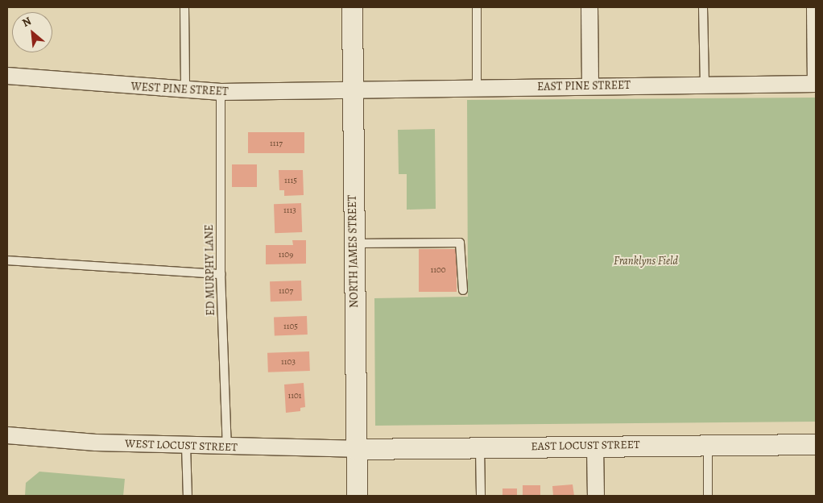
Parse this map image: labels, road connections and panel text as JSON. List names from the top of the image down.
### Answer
{
  "streets": {
    "street": [
      "EAST PINE STREET",
      "WEST PINE STREET",
      "NORTH JAMES STREET",
      "WEST LOCUST STREET",
      "EAST LOCUST STREET"
    ],
    "lane": ["ED MURPHY LANE"]
  },
  "crossings": [
    ["EAST PINE STREET", "WEST PINE STREET"],
    ["EAST PINE STREET", "NORTH JAMES STREET"],
    ["WEST PINE STREET", "NORTH JAMES STREET"],
    ["WEST PINE STREET", "ED MURPHY LANE"],
    ["NORTH JAMES STREET", "WEST LOCUST STREET"],
    ["NORTH JAMES STREET", "EAST LOCUST STREET"],
    ["ED MURPHY LANE", "WEST LOCUST STREET"],
    ["WEST LOCUST STREET", "EAST LOCUST STREET"]
  ],
  "parks": ["Franklyns Field"],
  "house_numbers": [
    "1117",
    "1115",
    "1113",
    "1109",
    "1100",
    "1107",
    "1105",
    "1103",
    "1101"
  ],
  "north": "top left"
}
